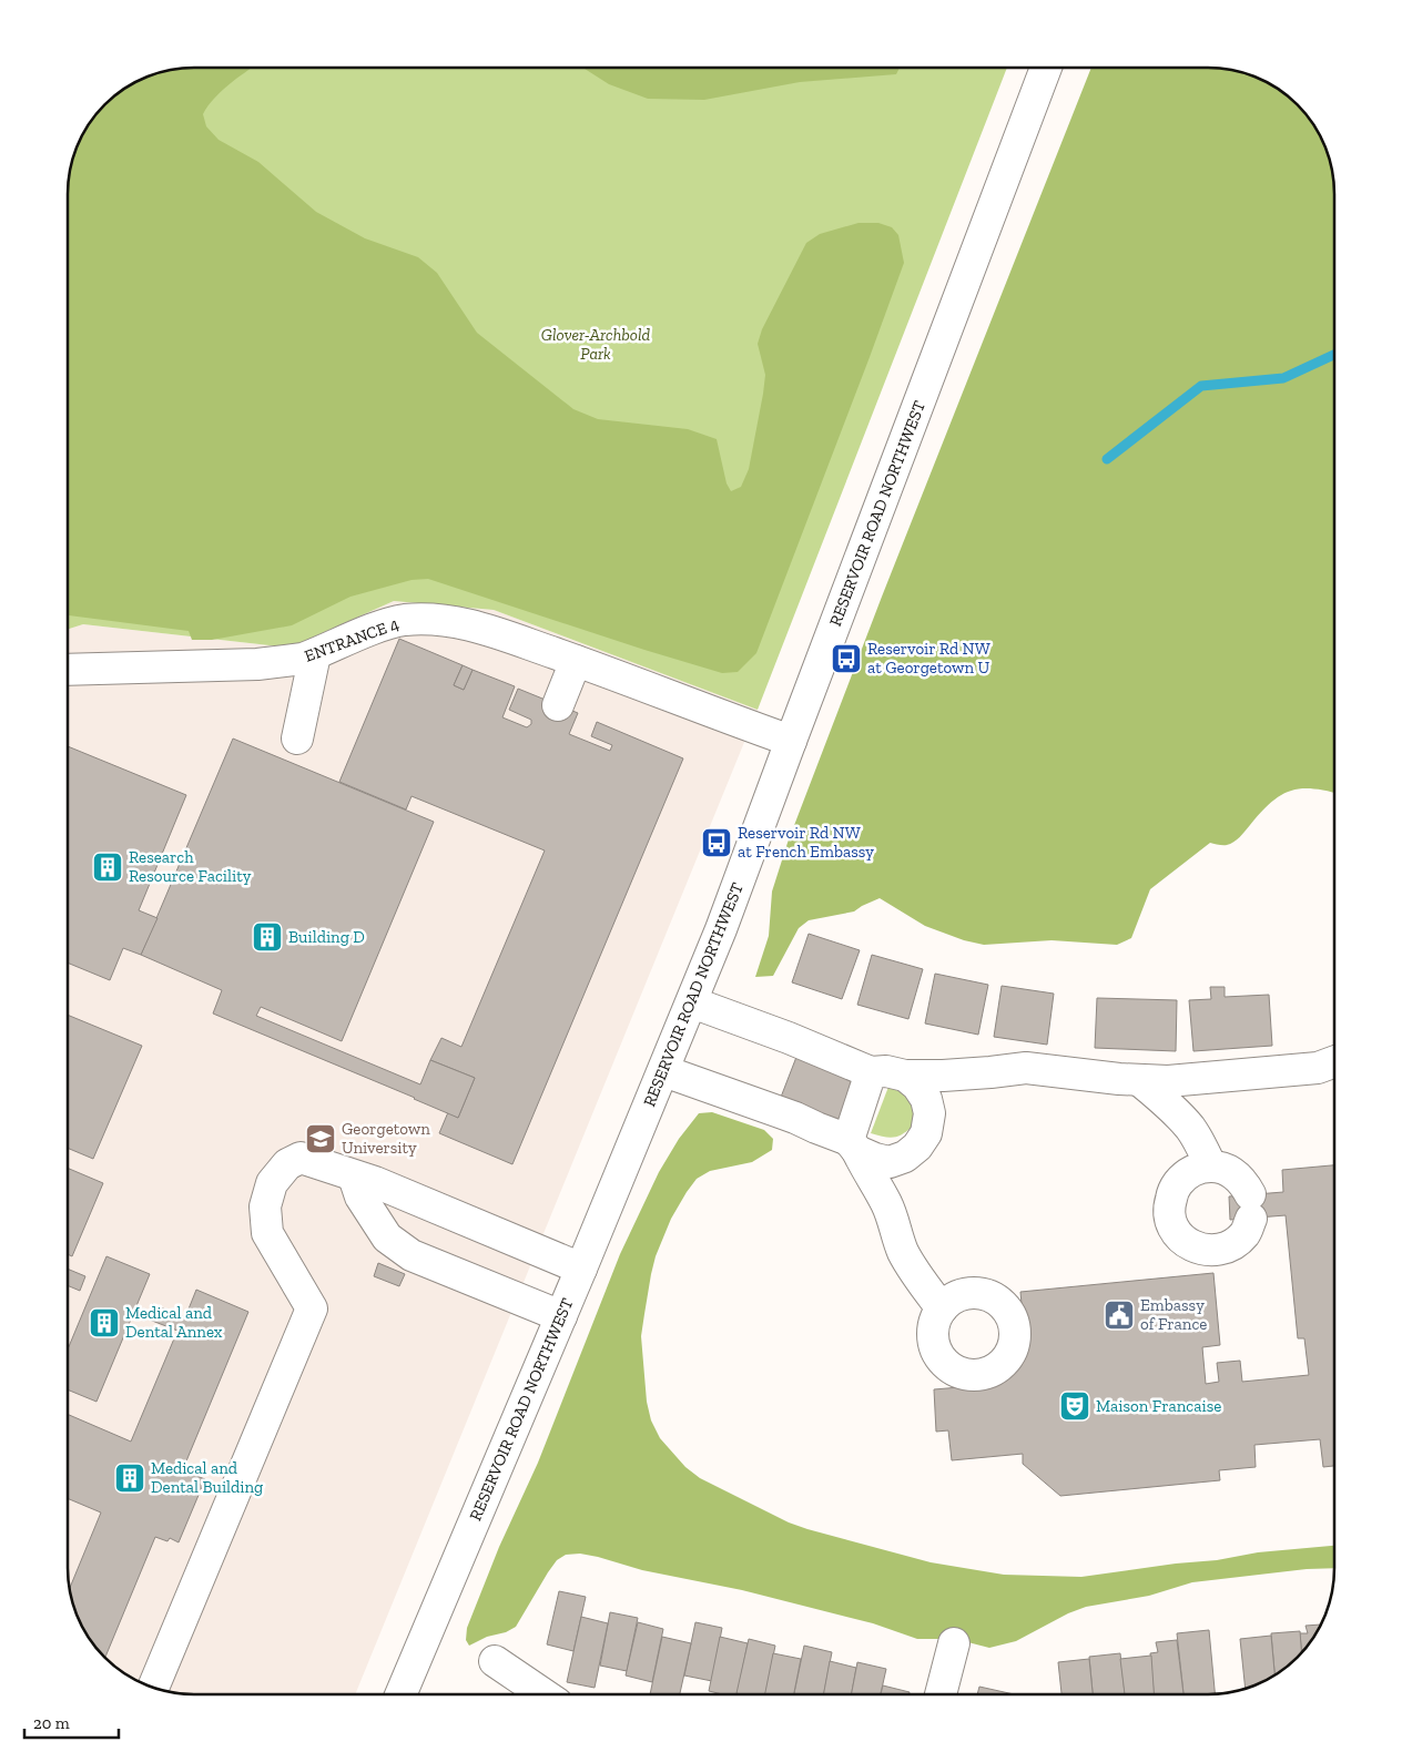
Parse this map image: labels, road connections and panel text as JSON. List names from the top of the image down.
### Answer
{
  "streets": {
    "main road": ["RESERVOIR ROAD NORTHWEST", "ENTRANCE 4"]
  },
  "crossings": [
    ["RESERVOIR ROAD NORTHWEST", "ENTRANCE 4"]
  ],
  "parks": ["Glover-Archbold Park"],
  "places": {
    "bus stop": ["Reservoir Rd NW at Georgetown U", "Reservoir Rd NW at French Embassy"],
    "building": [
      "Research Resource Facility",
      "Building D",
      "Medical and Dental Annex",
      "Medical and Dental Building"
    ],
    "school or university": ["Georgetown University"],
    "public building": ["Embassy of France"],
    "theatre": ["Maison Francaise"]
  },
  "scale_bar": "20 m"
}
